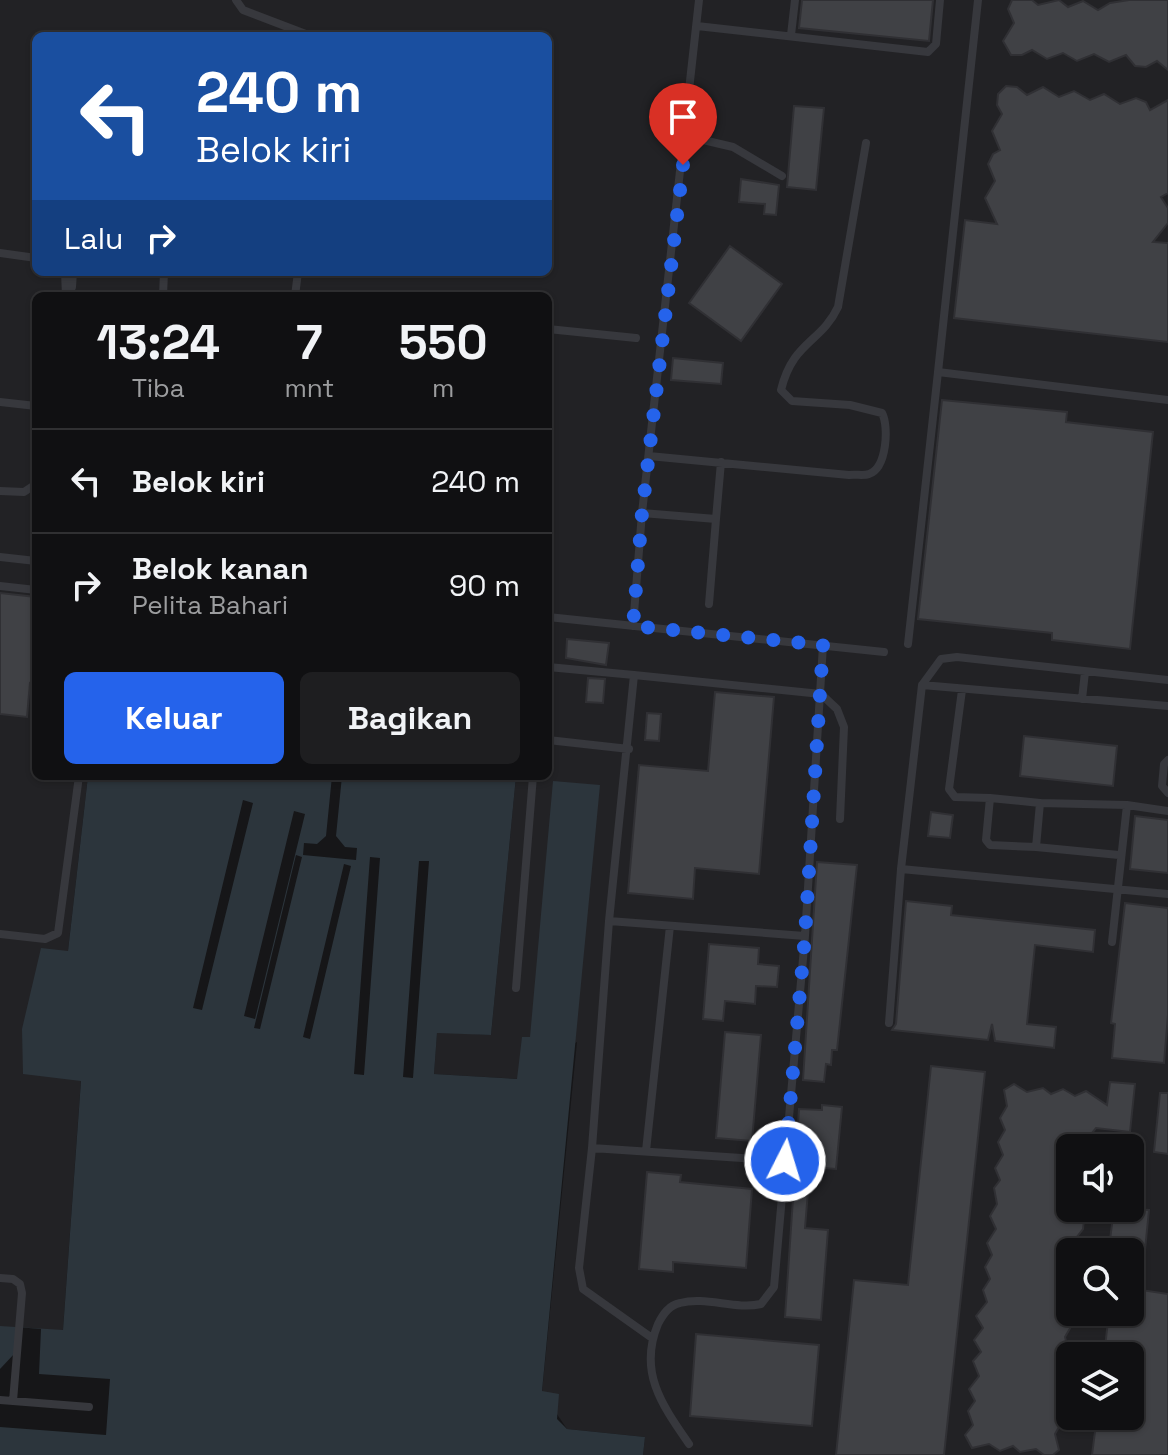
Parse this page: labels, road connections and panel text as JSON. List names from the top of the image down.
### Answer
{
  "page": {
    "turn": ["240 m", "Belok kiri"],
    "then": "Lalu",
    "eta": [
      "13:24",
      "Tiba",
      "7",
      "mnt",
      "550",
      "m"
    ],
    "list": [
      {
        "name": "Belok kiri",
        "value": "240 m"
      },
      {
        "name": "Belok kanan",
        "note": "Pelita Bahari",
        "value": "90 m"
      }
    ],
    "buttons": ["Keluar", "Bagikan"]
  }
}
